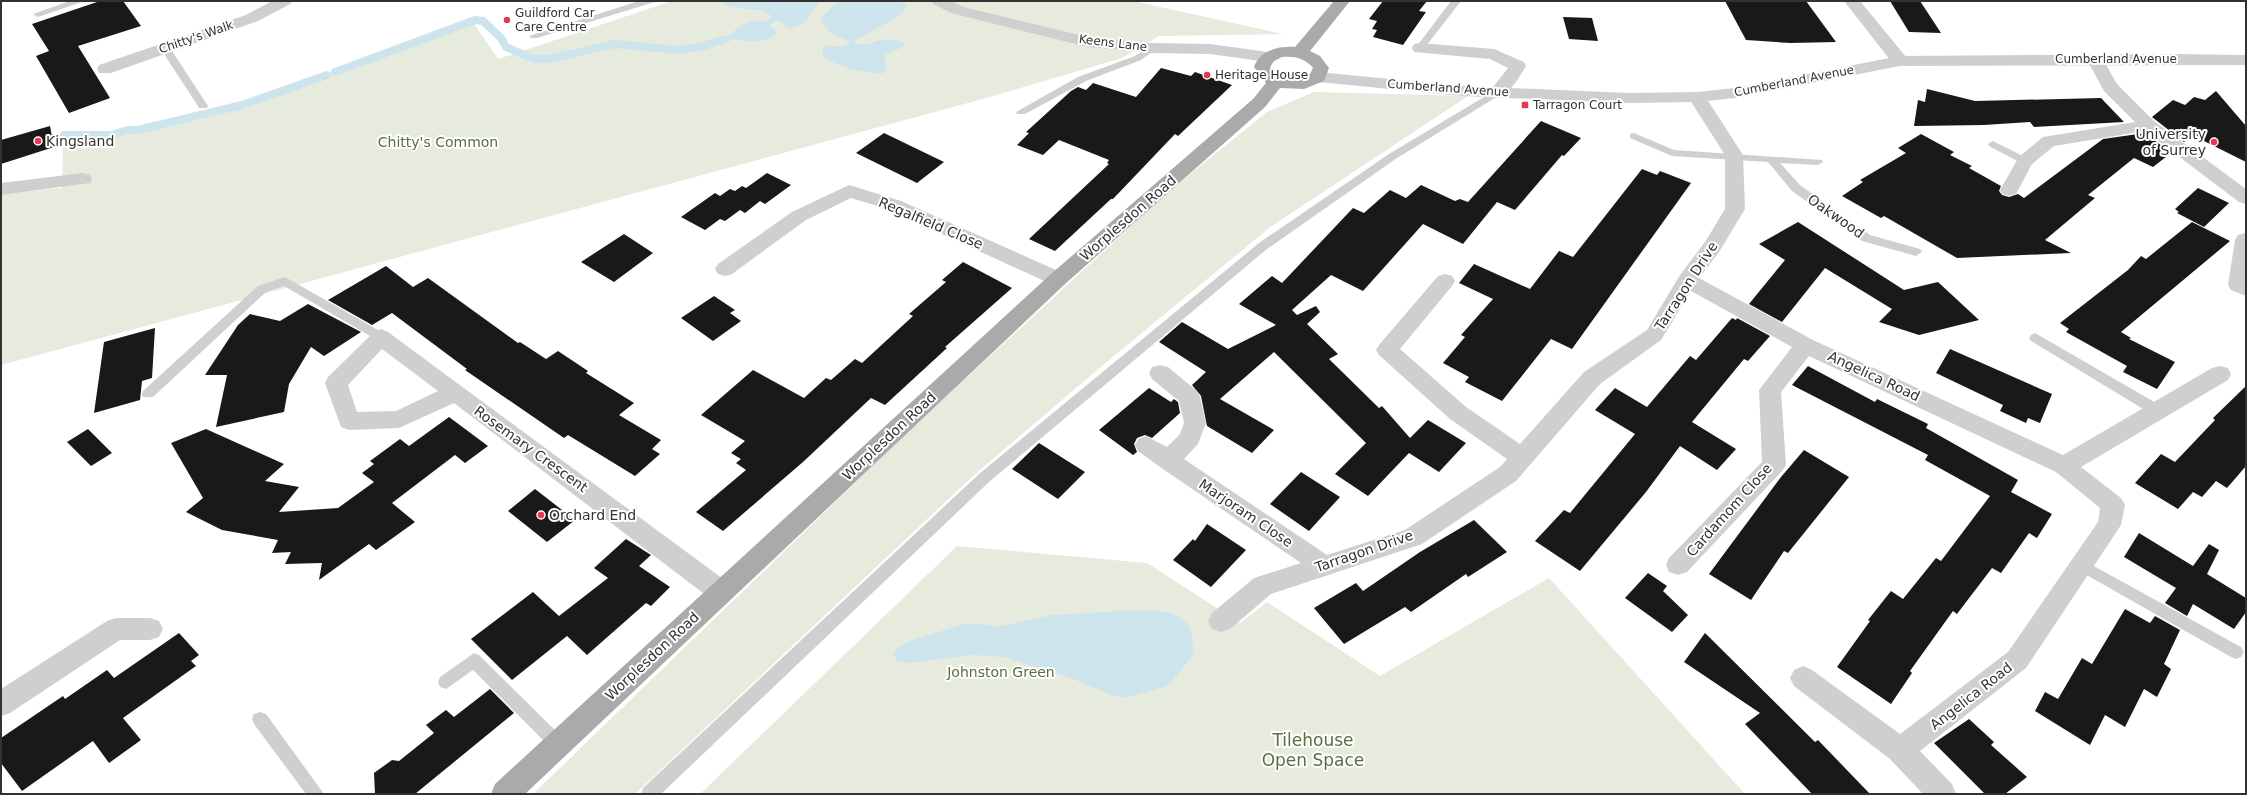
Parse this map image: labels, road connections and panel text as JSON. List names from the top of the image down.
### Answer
{
  "streets": {
    "main road": ["Worplesdon Road"],
    "street": [
      "Chitty's Walk",
      "Keens Lane",
      "Cumberland Avenue",
      "Regalfield Close",
      "Tarragon Drive",
      "Angelica Road",
      "Rosemary Crescent",
      "Cardamom Close",
      "Marjoram Close"
    ],
    "lane": ["Oakwood"]
  },
  "crossings": [
    ["Keens Lane", "Cumberland Avenue"],
    ["Keens Lane", "Worplesdon Road"],
    ["Cumberland Avenue", "Worplesdon Road"],
    ["Worplesdon Road", "Regalfield Close"],
    ["Worplesdon Road", "Rosemary Crescent"],
    ["Tarragon Drive", "Angelica Road"],
    ["Tarragon Drive", "Marjoram Close"],
    ["Angelica Road", "Cardamom Close"]
  ],
  "parks": ["Chitty's Common", "Johnston Green", "Tilehouse Open Space"],
  "places": {
    "other": [
      "Guildford Car Care Centre",
      "Heritage House",
      "Kingsland",
      "University of Surrey",
      "Orchard End"
    ],
    "transit": ["Tarragon Court"]
  }
}
